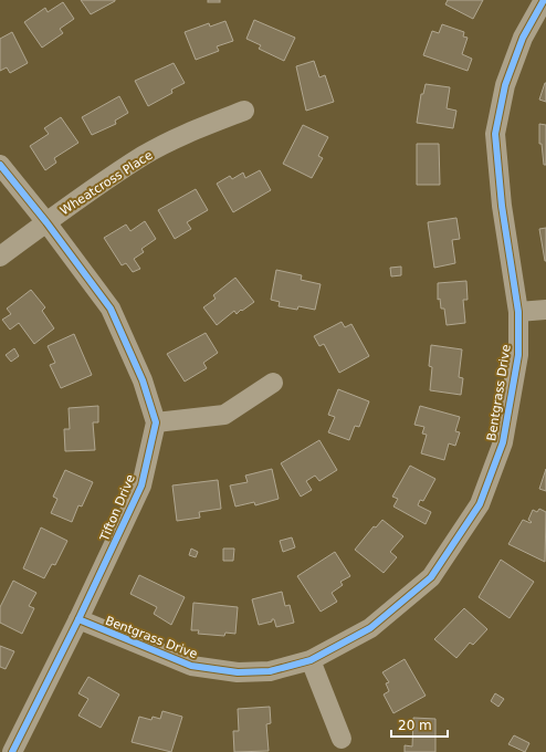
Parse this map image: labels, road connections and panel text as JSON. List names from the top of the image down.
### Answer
{
  "streets": {
    "street": ["Wheatcross Place", "Bentgrass Drive", "Tifton Drive"]
  },
  "crossings": [
    ["Bentgrass Drive", "Tifton Drive"]
  ],
  "scale_bar": "20 m"
}
